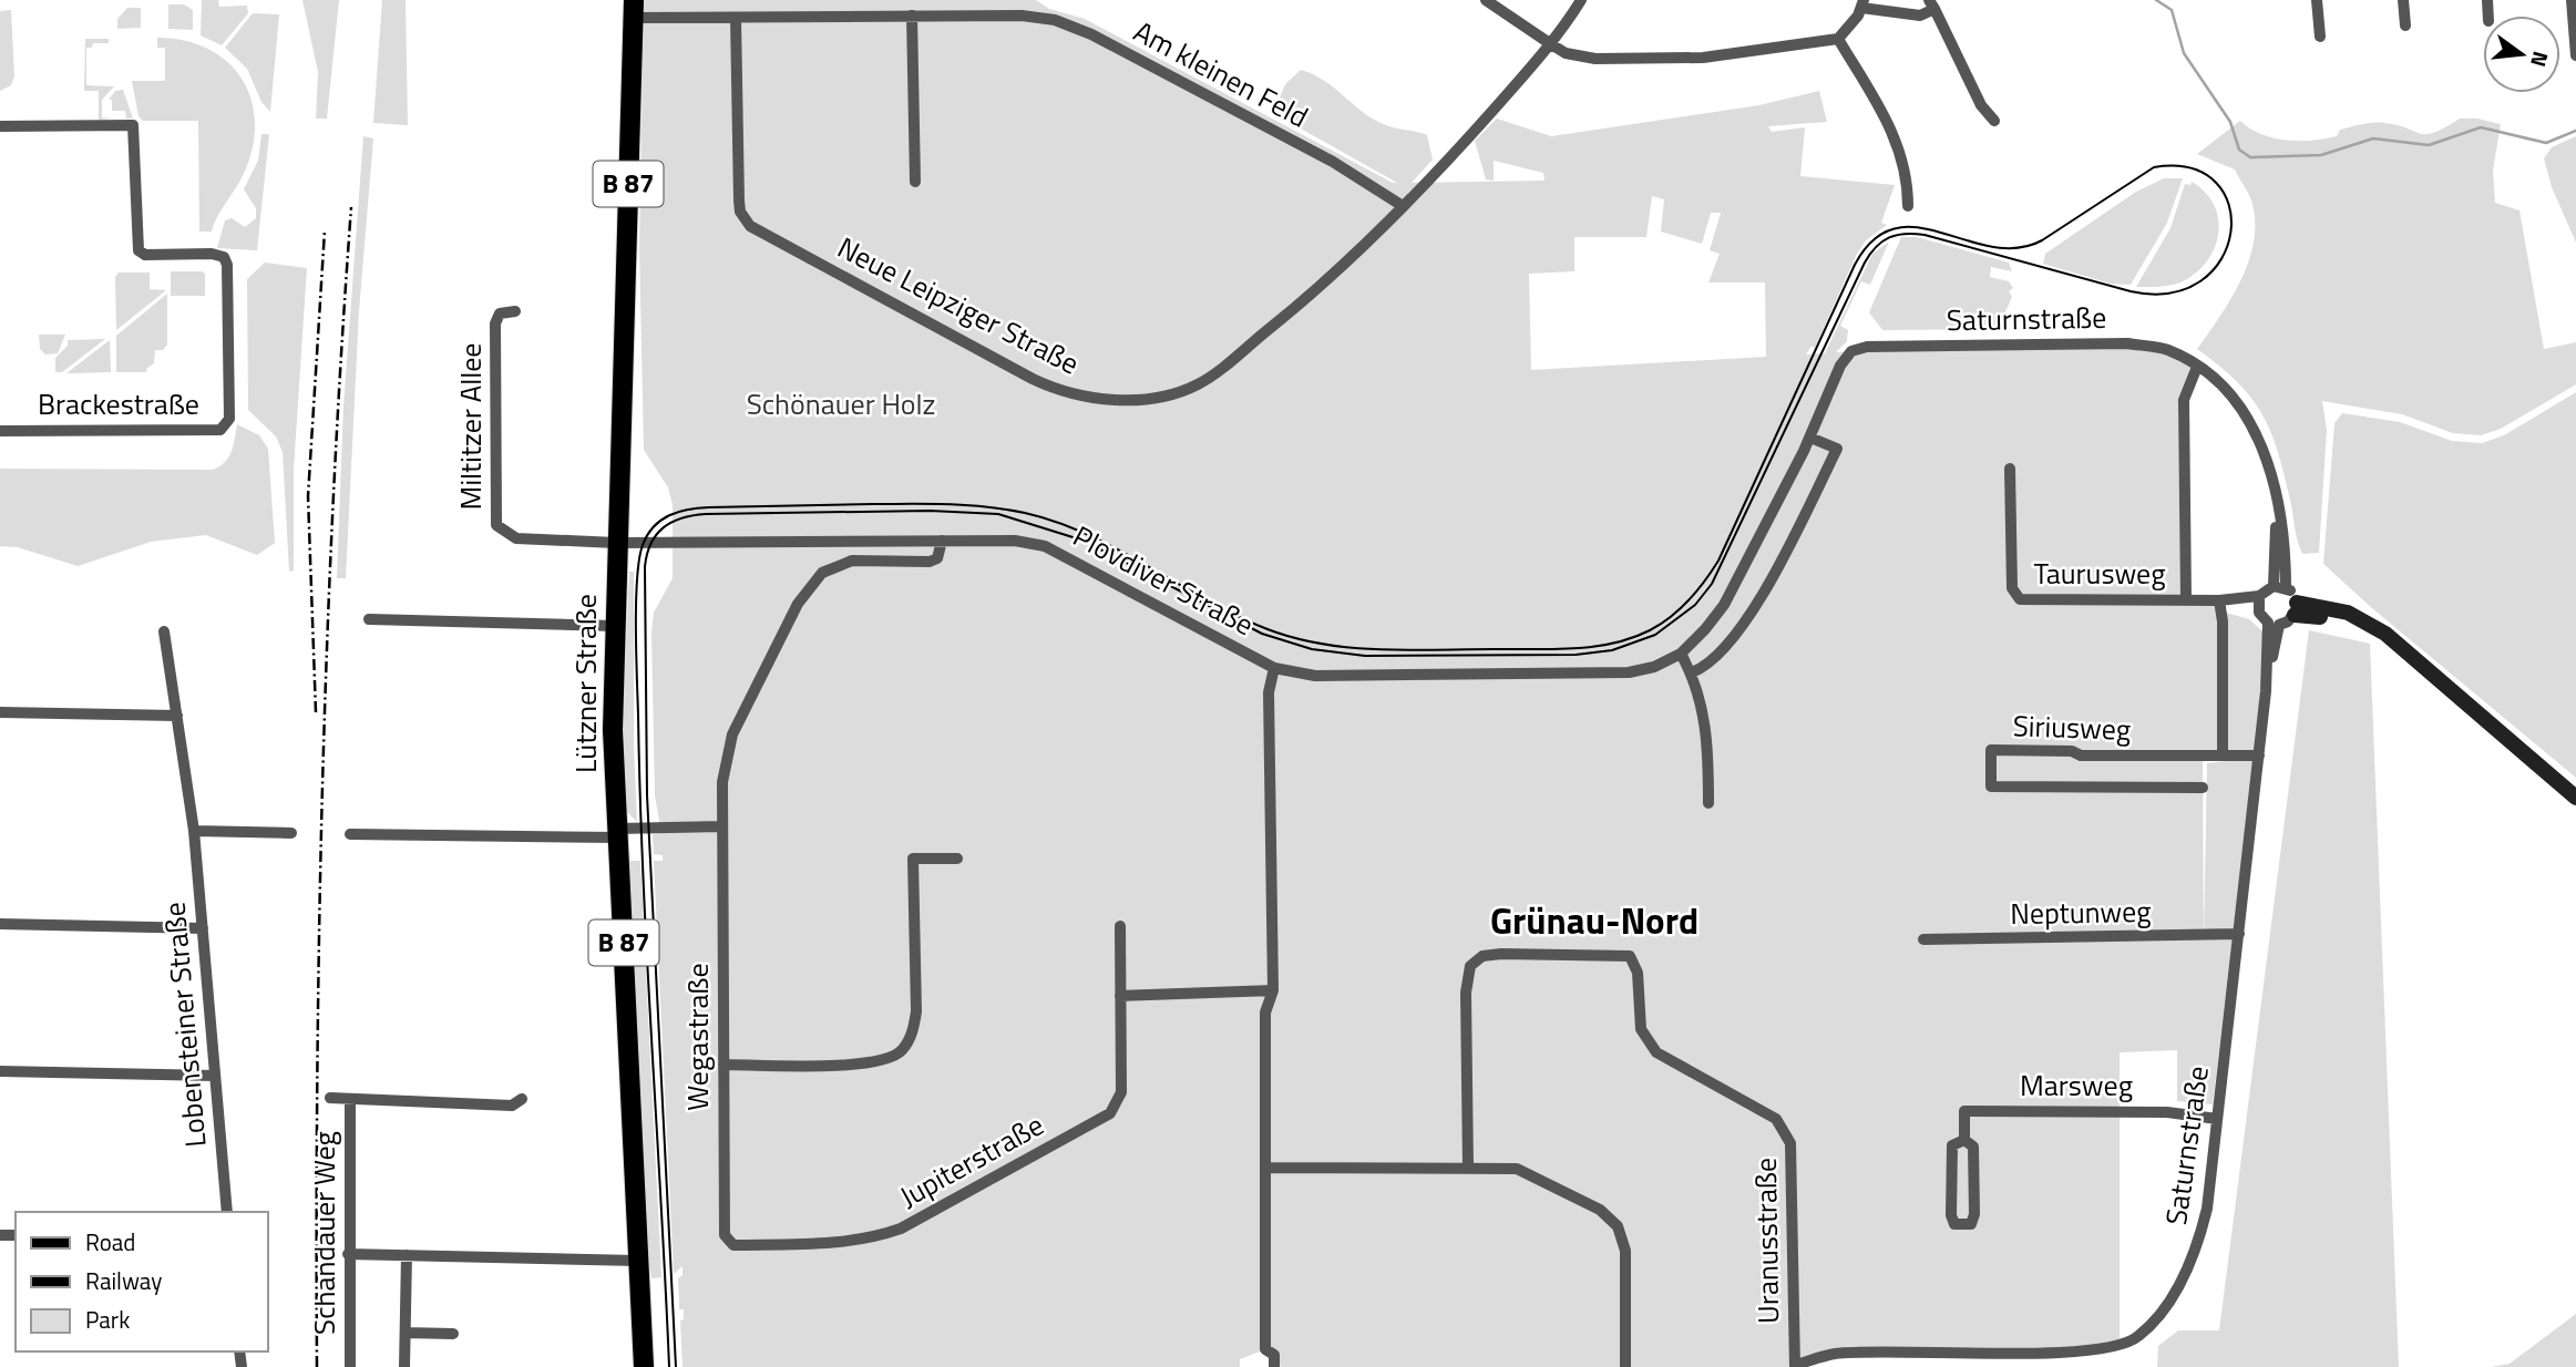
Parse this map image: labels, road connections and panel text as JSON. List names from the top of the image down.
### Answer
{
  "streets": {
    "main road": ["B 87", "Lützner Straße"],
    "street": [
      "Am kleinen Feld",
      "Neue Leipziger Straße",
      "Saturnstraße",
      "Brackestraße",
      "Miltitzer Allee",
      "Taurusweg",
      "Plovdiver Straße",
      "Siriusweg",
      "Neptunweg",
      "Lobensteiner Straße",
      "Wegastraße",
      "Marsweg",
      "Jupiterstraße",
      "Schandauer Weg",
      "Uranusstraße"
    ]
  },
  "crossings": [
    ["Am kleinen Feld", "Neue Leipziger Straße"],
    ["Am kleinen Feld", "Lützner Straße"],
    ["Saturnstraße", "Plovdiver Straße"],
    ["Saturnstraße", "Siriusweg"],
    ["Saturnstraße", "Neptunweg"],
    ["Saturnstraße", "Marsweg"],
    ["Saturnstraße", "Uranusstraße"],
    ["Miltitzer Allee", "Plovdiver Straße"],
    ["Miltitzer Allee", "Lützner Straße"],
    ["Plovdiver Straße", "Lützner Straße"],
    ["Plovdiver Straße", "Wegastraße"],
    ["Wegastraße", "Jupiterstraße"]
  ],
  "districts": ["Grünau-Nord"],
  "parks": ["Schönauer Holz"],
  "legend": ["Road", "Railway", "Park"],
  "north": "right"
}
